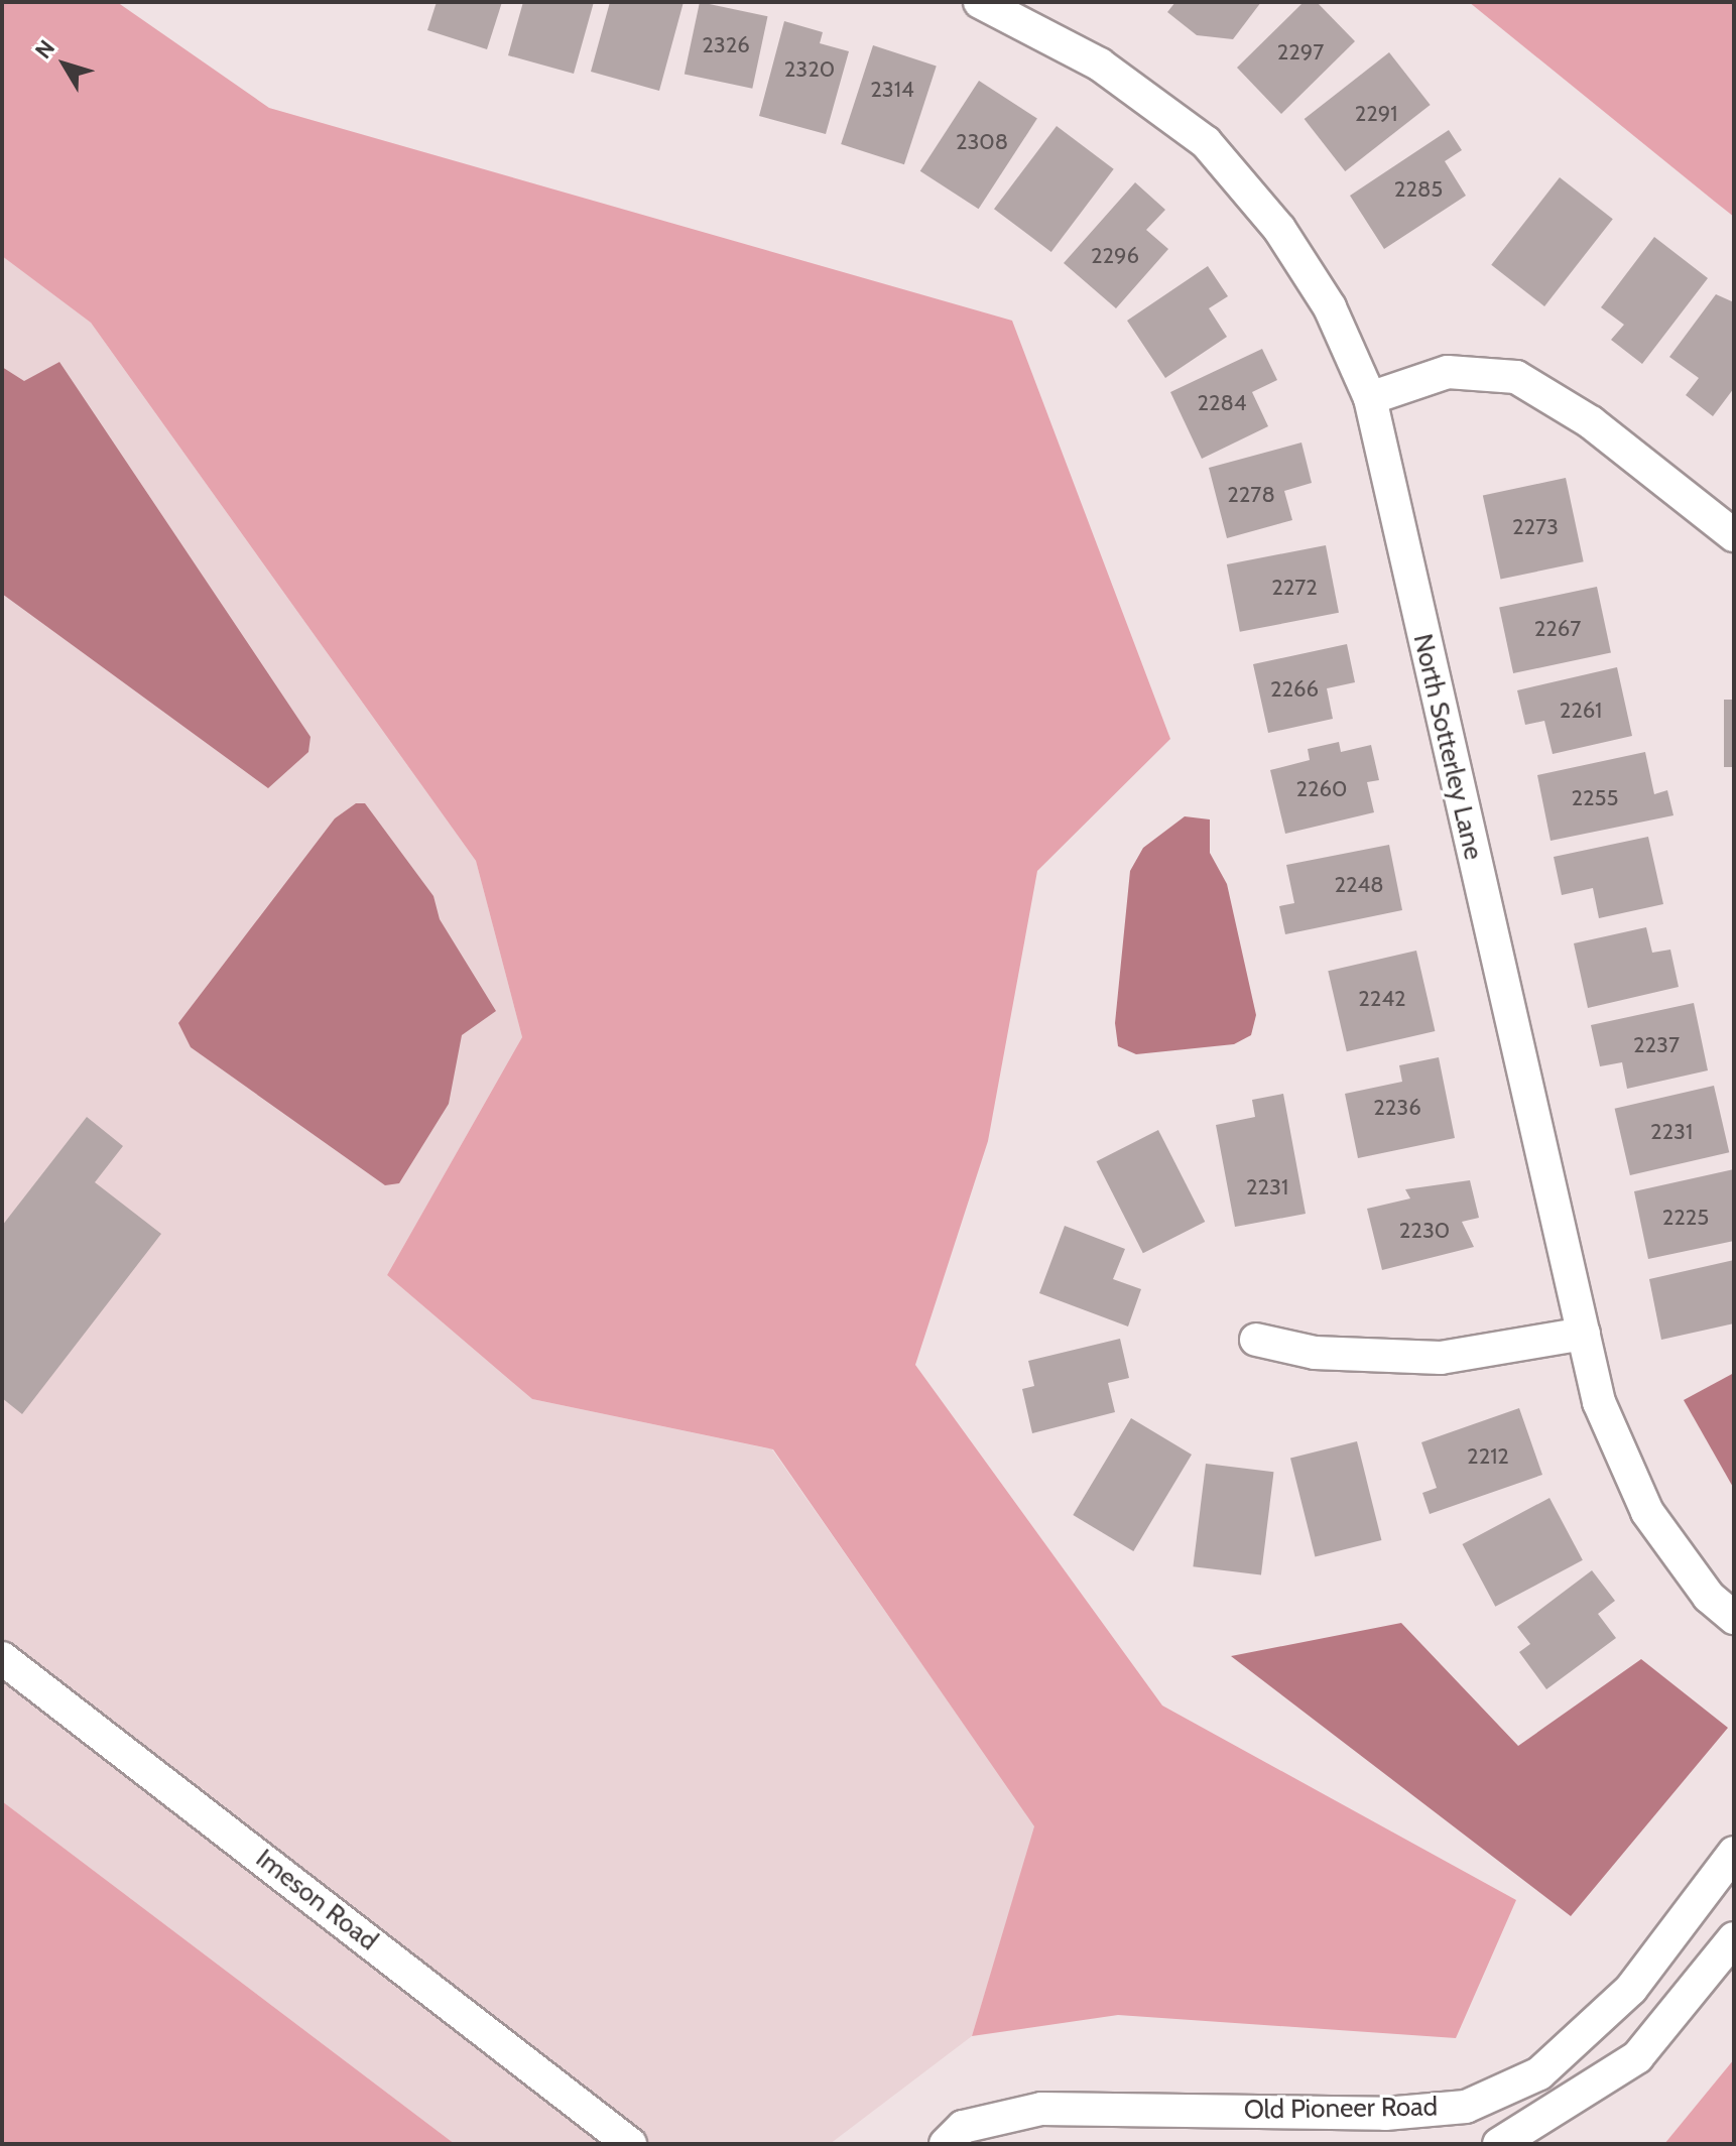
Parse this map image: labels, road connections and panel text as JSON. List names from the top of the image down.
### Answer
{
  "streets": {
    "street": ["North Sotterley Lane", "Imeson Road", "Old Pioneer Road"]
  },
  "house_numbers": [
    "2326",
    "2297",
    "2320",
    "2314",
    "2291",
    "2308",
    "2285",
    "2296",
    "2284",
    "2278",
    "2273",
    "2272",
    "2267",
    "2266",
    "2261",
    "2260",
    "2255",
    "2248",
    "2242",
    "2237",
    "2236",
    "2231",
    "2231",
    "2225",
    "2230",
    "2212"
  ],
  "north": "top left"
}
